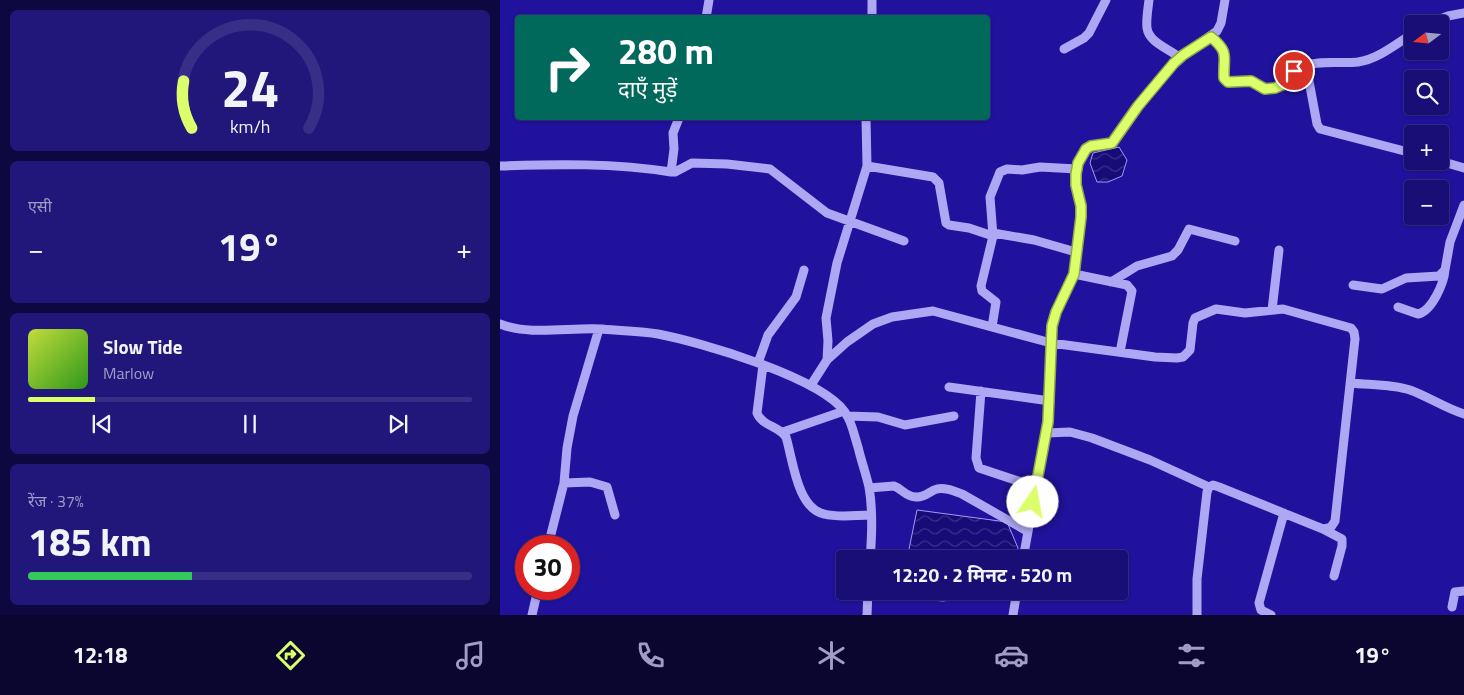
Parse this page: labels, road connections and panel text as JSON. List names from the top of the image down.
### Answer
{
  "north": "left",
  "page": {
    "map_buttons": ["+", "−"],
    "turn": ["280 m", "दाएँ मुड़ें"],
    "tile": [
      "एसी",
      ["रेंज · 37%", "185 km"]
    ],
    "heat": ["−", "19°", "+"],
    "song": ["Slow Tide", "Marlow"],
    "limit": "30",
    "trip": "12:20 · 2 मिनट · 520 m",
    "tabs": ["12:18", "19°"],
    "gauge": ["24", "km/h"]
  }
}
